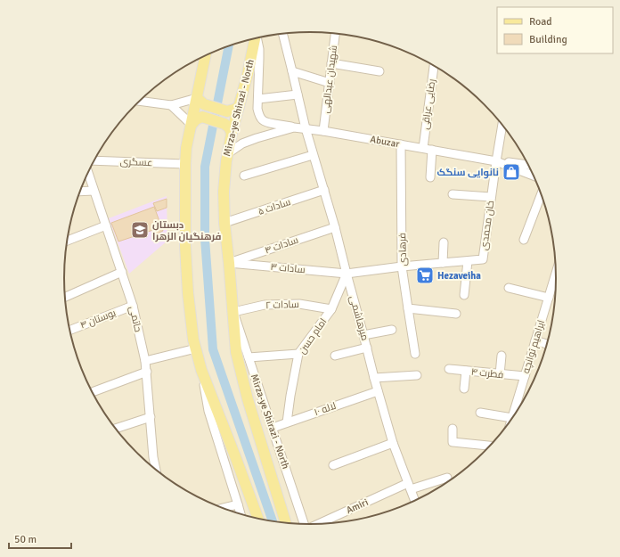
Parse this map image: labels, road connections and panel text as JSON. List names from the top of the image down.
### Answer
{
  "streets": {
    "main road": ["Mirza-ye Shirazi - North"],
    "street": [
      "شهیدان عبدالهی",
      "رضایی عراقی",
      "Abuzar",
      "عسگری",
      "سادات ۵",
      "خان محمدی",
      "سادات ۴",
      "فرهادی",
      "سادات ۳",
      "سادات ۲",
      "میرهاشمی",
      "بوستان ۴",
      "حاتمی",
      "امام حسن",
      "ابراهیم توانچه",
      "فطرت ۴",
      "لاله ۱۰",
      "Amiri"
    ]
  },
  "crossings": [
    ["شهیدان عبدالهی", "Abuzar"],
    ["رضایی عراقی", "Abuzar"],
    ["Mirza-ye Shirazi - North", "Abuzar"],
    ["Mirza-ye Shirazi - North", "سادات ۵"],
    ["Mirza-ye Shirazi - North", "سادات ۴"],
    ["Mirza-ye Shirazi - North", "سادات ۳"],
    ["Mirza-ye Shirazi - North", "سادات ۲"],
    ["Mirza-ye Shirazi - North", "لاله ۱۰"],
    ["Abuzar", "خان محمدی"],
    ["Abuzar", "فرهادی"],
    ["Abuzar", "میرهاشمی"],
    ["سادات ۵", "میرهاشمی"],
    ["خان محمدی", "فرهادی"],
    ["خان محمدی", "سادات ۳"],
    ["خان محمدی", "میرهاشمی"],
    ["خان محمدی", "امام حسن"],
    ["سادات ۴", "سادات ۳"],
    ["سادات ۴", "میرهاشمی"],
    ["سادات ۳", "میرهاشمی"],
    ["سادات ۳", "امام حسن"],
    ["سادات ۲", "امام حسن"],
    ["میرهاشمی", "امام حسن"],
    ["میرهاشمی", "لاله ۱۰"],
    ["میرهاشمی", "Amiri"],
    ["بوستان ۴", "حاتمی"],
    ["امام حسن", "لاله ۱۰"],
    ["ابراهیم توانچه", "فطرت ۴"]
  ],
  "places": {
    "shop": ["نانوایی سنگک"],
    "school or university": ["دبستان فرهنگیان الزهرا"],
    "supermarket": ["Hezaveiha"]
  },
  "legend": ["Road", "Building"],
  "scale_bar": "50 m"
}
